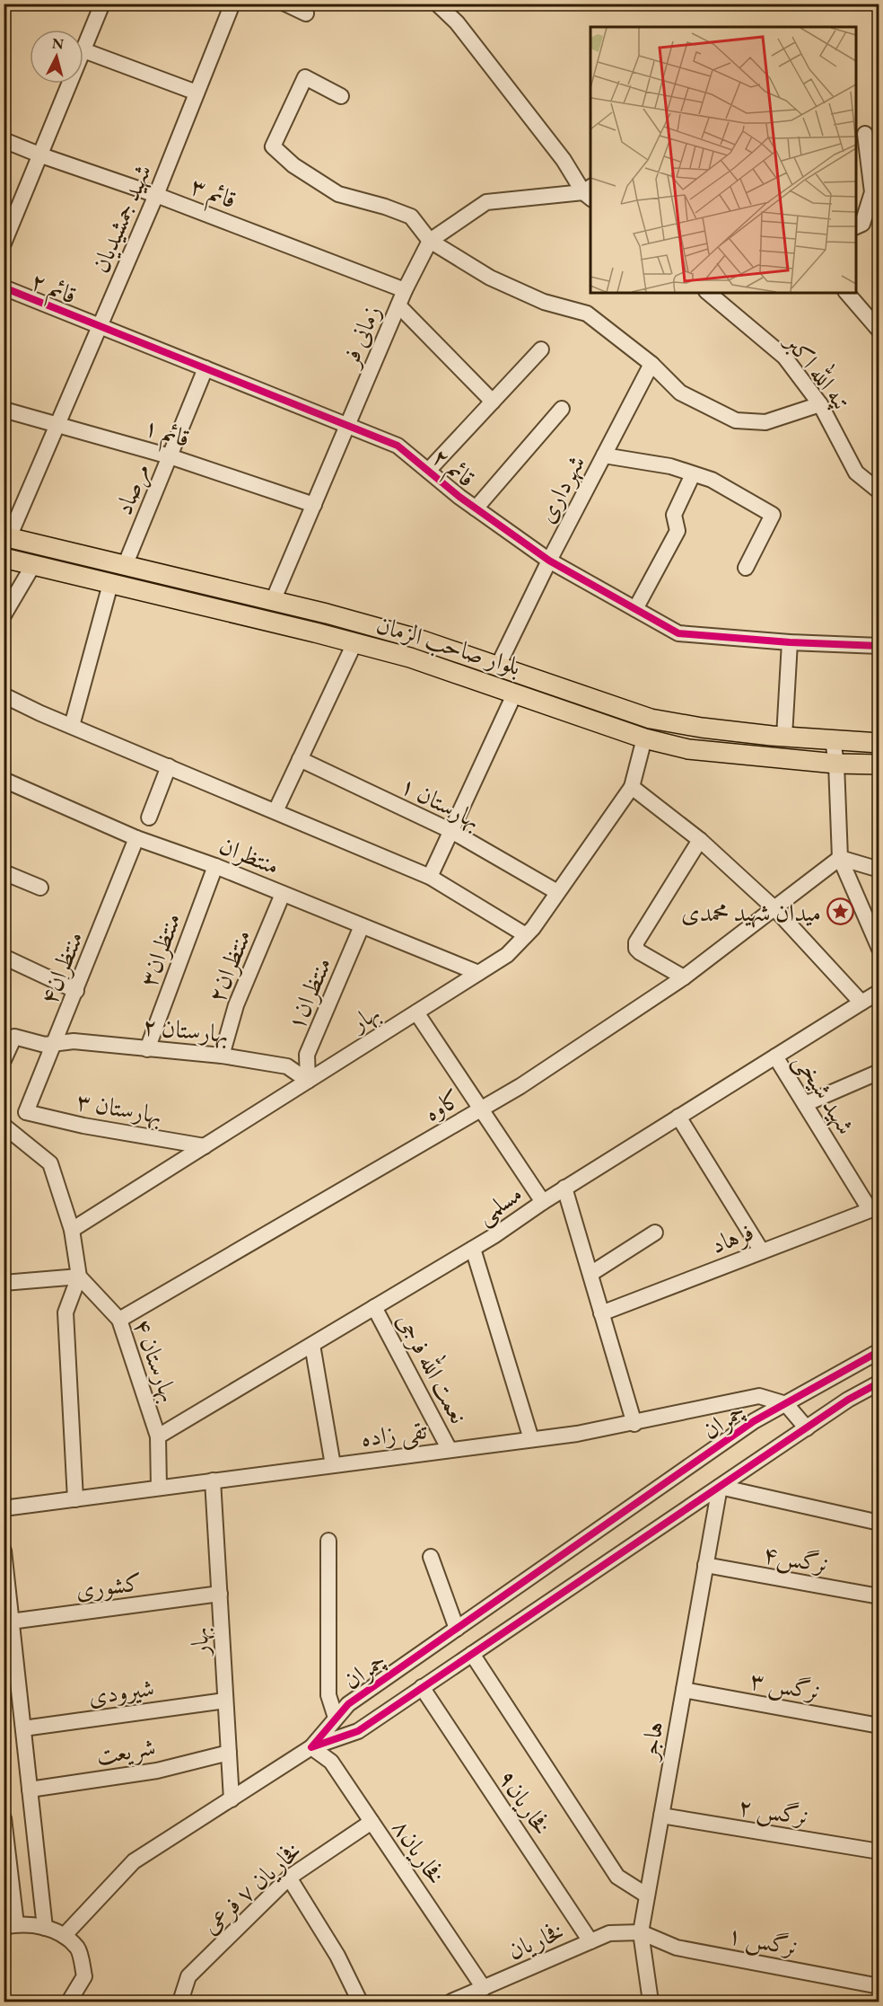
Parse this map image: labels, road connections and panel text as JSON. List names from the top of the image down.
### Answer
{
  "streets": {
    "main road": ["بلوار صاحب الزمان"],
    "street": [
      "قائم ۳",
      "شهید جمشیدیان",
      "قائم ۲",
      "زمانی فر",
      "تپه الله اکبر",
      "قائم ۱",
      "مرصاد",
      "شهرداری",
      "بهارستان ۱",
      "منتظران",
      "منتظران۳",
      "منتظران۲",
      "منتظران۴",
      "منتظران۱",
      "بهار",
      "بهارستان ۲",
      "شهید شیخی",
      "کاوه",
      "بهارستان ۳",
      "مسلمی",
      "فرهاد",
      "بهارستان ۴",
      "نعمت الله فرجی",
      "چمران",
      "تقی زاده",
      "نرگس۴",
      "کشوری",
      "نرگس ۳",
      "شیرودی",
      "هاجر",
      "شریعت",
      "فخاریان۹",
      "نرگس ۲",
      "فخاریان۸",
      "فخاریان ۷ فرعی",
      "فخاریان",
      "نرگس ۱"
    ]
  },
  "crossings": [
    ["قائم ۳", "شهید جمشیدیان"],
    ["قائم ۳", "زمانی فر"],
    ["شهید جمشیدیان", "قائم ۲"],
    ["شهید جمشیدیان", "قائم ۱"],
    ["شهید جمشیدیان", "بلوار صاحب الزمان"],
    ["قائم ۲", "زمانی فر"],
    ["قائم ۲", "مرصاد"],
    ["قائم ۲", "شهرداری"],
    ["زمانی فر", "قائم ۱"],
    ["زمانی فر", "بلوار صاحب الزمان"],
    ["قائم ۱", "مرصاد"],
    ["مرصاد", "بلوار صاحب الزمان"],
    ["شهرداری", "بلوار صاحب الزمان"],
    ["بهارستان ۱", "بهار"],
    ["منتظران", "منتظران۳"],
    ["منتظران", "منتظران۲"],
    ["منتظران", "منتظران۴"],
    ["منتظران", "منتظران۱"],
    ["منتظران", "بهار"],
    ["منتظران۳", "بهارستان ۲"],
    ["منتظران۲", "بهارستان ۲"],
    ["منتظران۴", "بهارستان ۲"],
    ["منتظران۴", "بهارستان ۳"],
    ["منتظران۱", "بهار"],
    ["منتظران۱", "بهارستان ۲"],
    ["بهار", "بهارستان ۲"],
    ["بهار", "بهارستان ۳"],
    ["بهار", "چمران"],
    ["بهار", "تقی زاده"],
    ["بهار", "کشوری"],
    ["بهار", "شیرودی"],
    ["بهار", "شریعت"],
    ["شهید شیخی", "مسلمی"],
    ["شهید شیخی", "فرهاد"],
    ["کاوه", "بهارستان ۴"],
    ["مسلمی", "بهارستان ۴"],
    ["مسلمی", "نعمت الله فرجی"],
    ["بهارستان ۴", "تقی زاده"],
    ["نعمت الله فرجی", "تقی زاده"],
    ["چمران", "تقی زاده"],
    ["چمران", "هاجر"],
    ["چمران", "فخاریان۹"],
    ["چمران", "فخاریان۸"],
    ["نرگس۴", "هاجر"],
    ["نرگس ۳", "هاجر"],
    ["هاجر", "نرگس ۲"],
    ["هاجر", "فخاریان"],
    ["هاجر", "نرگس ۱"],
    ["فخاریان۹", "فخاریان"],
    ["فخاریان۸", "فخاریان ۷ فرعی"],
    ["فخاریان۸", "فخاریان"],
    ["فخاریان", "نرگس ۱"]
  ],
  "places": {
    "place": ["میدان شهید محمدی"]
  },
  "north": "top"
}
